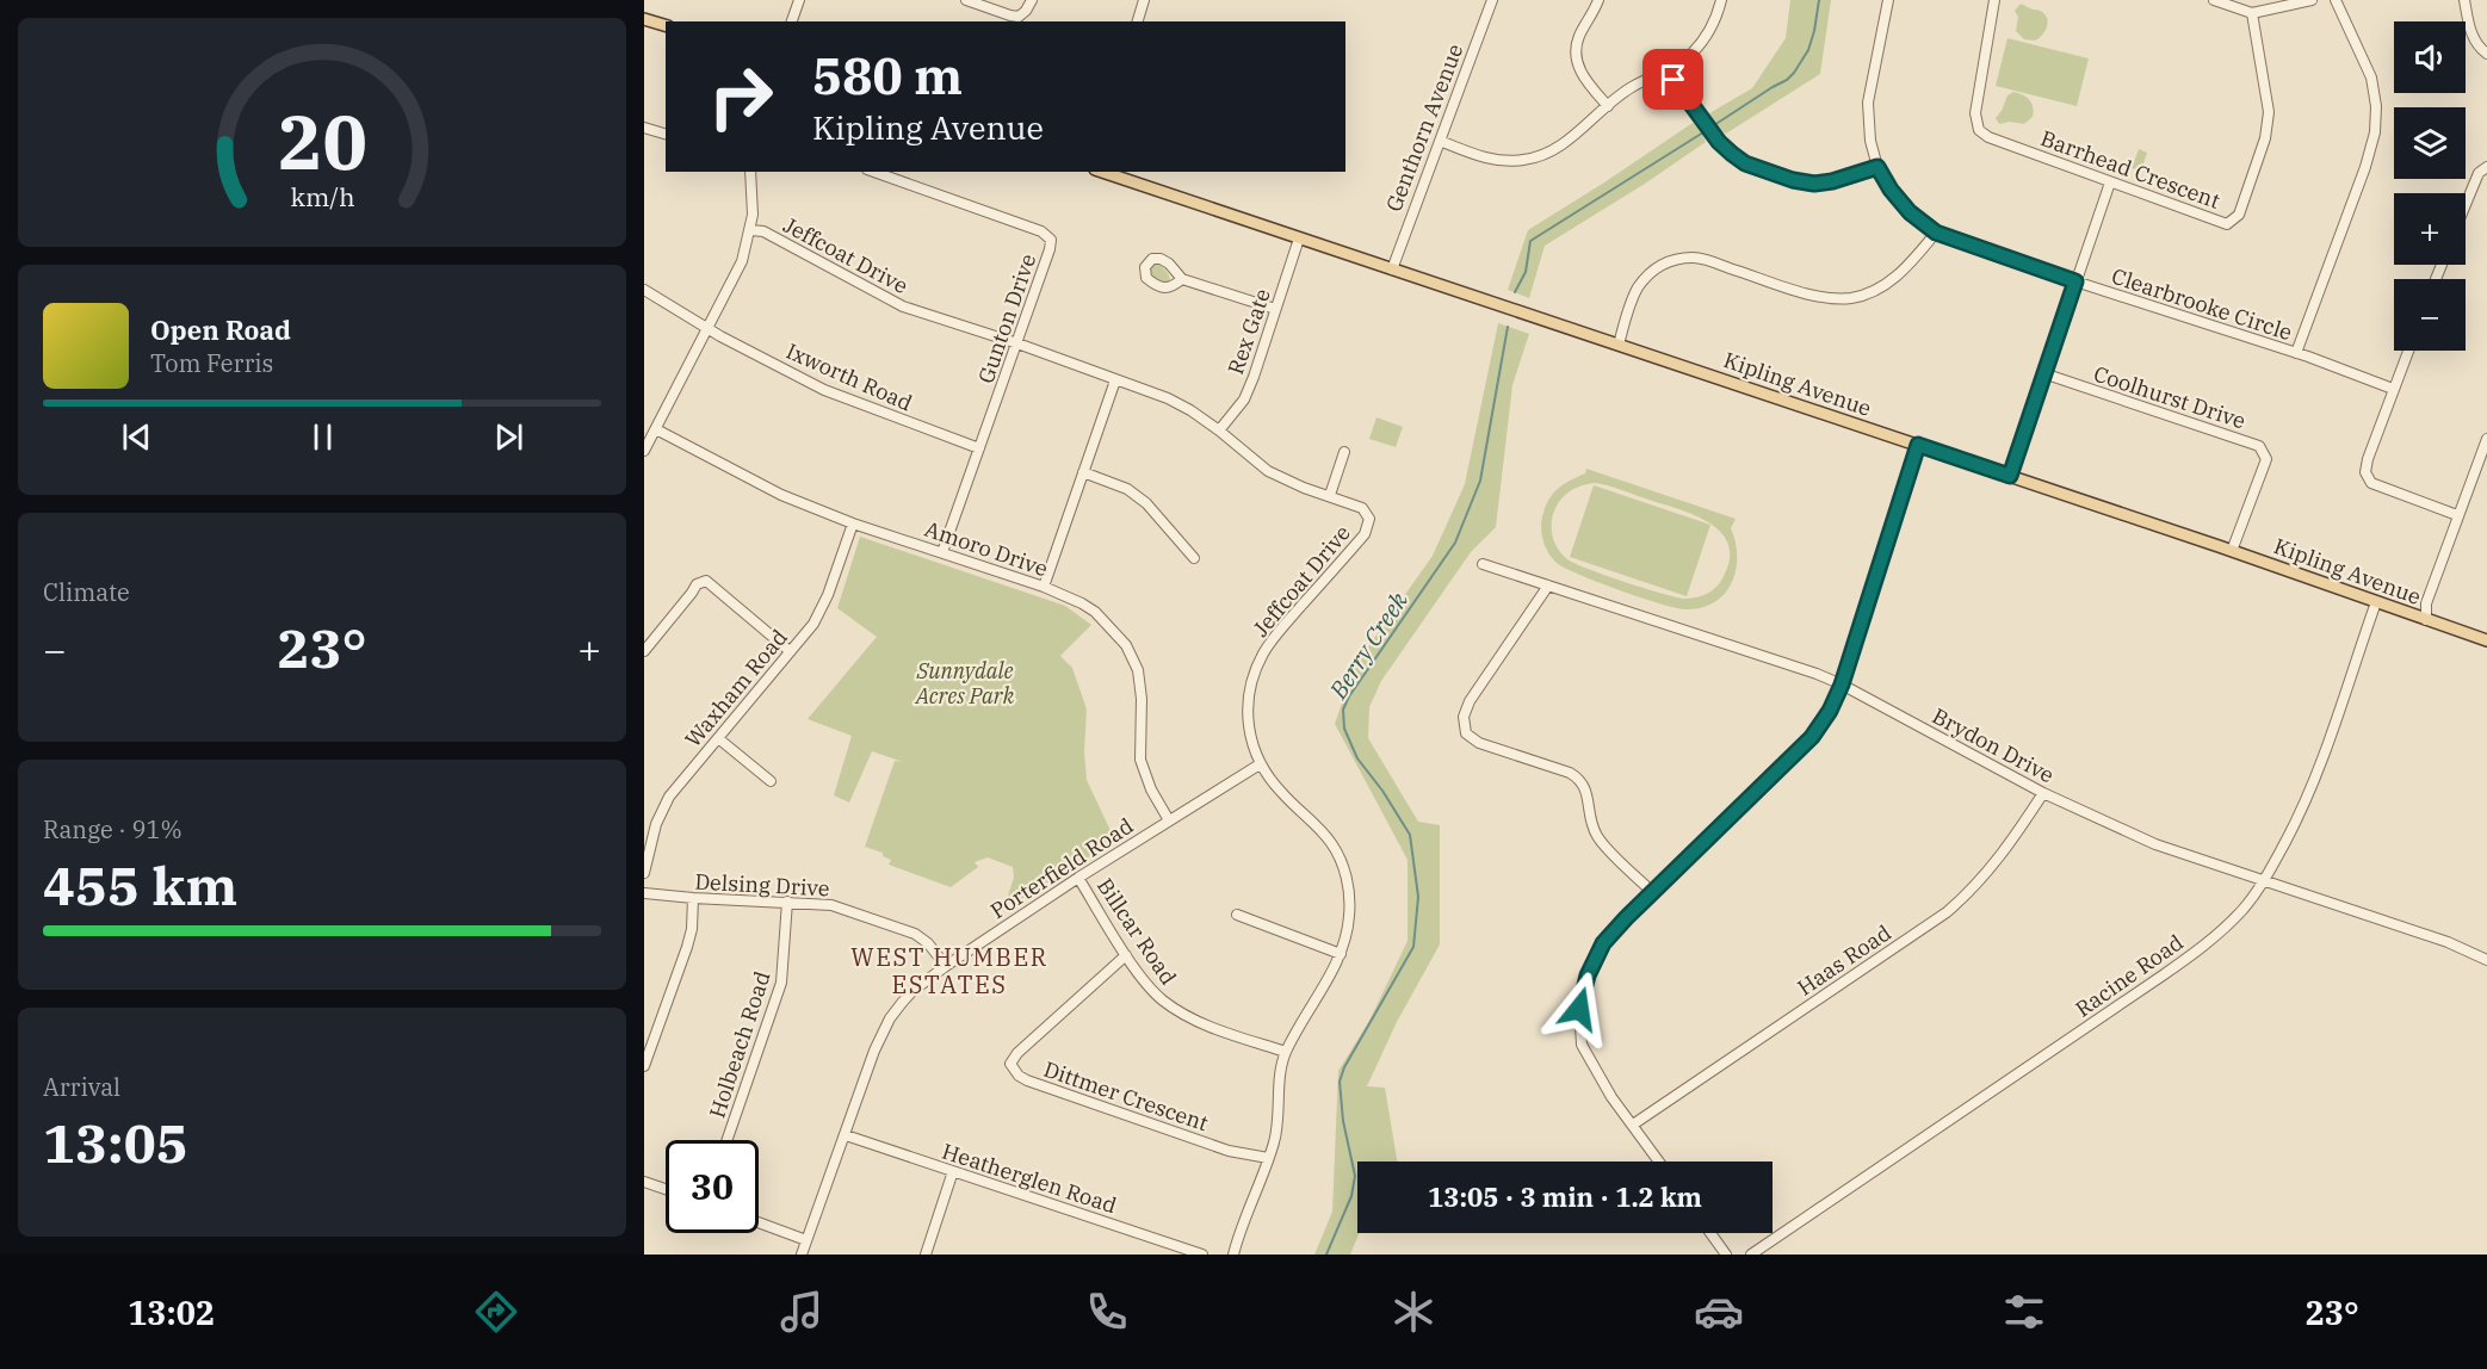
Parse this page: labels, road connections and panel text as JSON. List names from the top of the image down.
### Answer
{
  "streets": {
    "main road": ["Kipling Avenue"],
    "street": [
      "Genthorn Avenue",
      "Barrhead Crescent",
      "Jeffcoat Drive",
      "Clearbrooke Circle",
      "Gunton Drive",
      "Rex Gate",
      "Ixworth Road",
      "Coolhurst Drive",
      "Amoro Drive",
      "Waxham Road",
      "Brydon Drive",
      "Porterfield Road",
      "Delsing Drive",
      "Billcar Road",
      "Haas Road",
      "Racine Road",
      "Holbeach Road",
      "Dittmer Crescent",
      "Heatherglen Road"
    ]
  },
  "crossings": [
    ["Genthorn Avenue", "Kipling Avenue"],
    ["Jeffcoat Drive", "Gunton Drive"],
    ["Jeffcoat Drive", "Rex Gate"],
    ["Jeffcoat Drive", "Porterfield Road"],
    ["Jeffcoat Drive", "Billcar Road"],
    ["Jeffcoat Drive", "Dittmer Crescent"],
    ["Gunton Drive", "Ixworth Road"],
    ["Gunton Drive", "Amoro Drive"],
    ["Rex Gate", "Kipling Avenue"],
    ["Kipling Avenue", "Coolhurst Drive"],
    ["Kipling Avenue", "Racine Road"],
    ["Amoro Drive", "Waxham Road"],
    ["Amoro Drive", "Porterfield Road"],
    ["Brydon Drive", "Haas Road"],
    ["Brydon Drive", "Racine Road"],
    ["Porterfield Road", "Delsing Drive"],
    ["Porterfield Road", "Billcar Road"],
    ["Porterfield Road", "Heatherglen Road"],
    ["Delsing Drive", "Holbeach Road"],
    ["Billcar Road", "Dittmer Crescent"]
  ],
  "districts": ["WEST HUMBER ESTATES"],
  "water": ["Berry Creek"],
  "parks": ["Sunnydale Acres Park"],
  "page": {
    "map_buttons": ["+", "−"],
    "turn": ["580 m", "Kipling Avenue"],
    "song": ["Open Road", "Tom Ferris"],
    "tile": [
      "Climate",
      ["Range · 91%", "455 km"],
      ["Arrival", "13:05"]
    ],
    "heat": ["−", "23°", "+"],
    "limit": "30",
    "trip": "13:05 · 3 min · 1.2 km",
    "tabs": ["13:02", "23°"],
    "gauge": ["20", "km/h"]
  }
}
